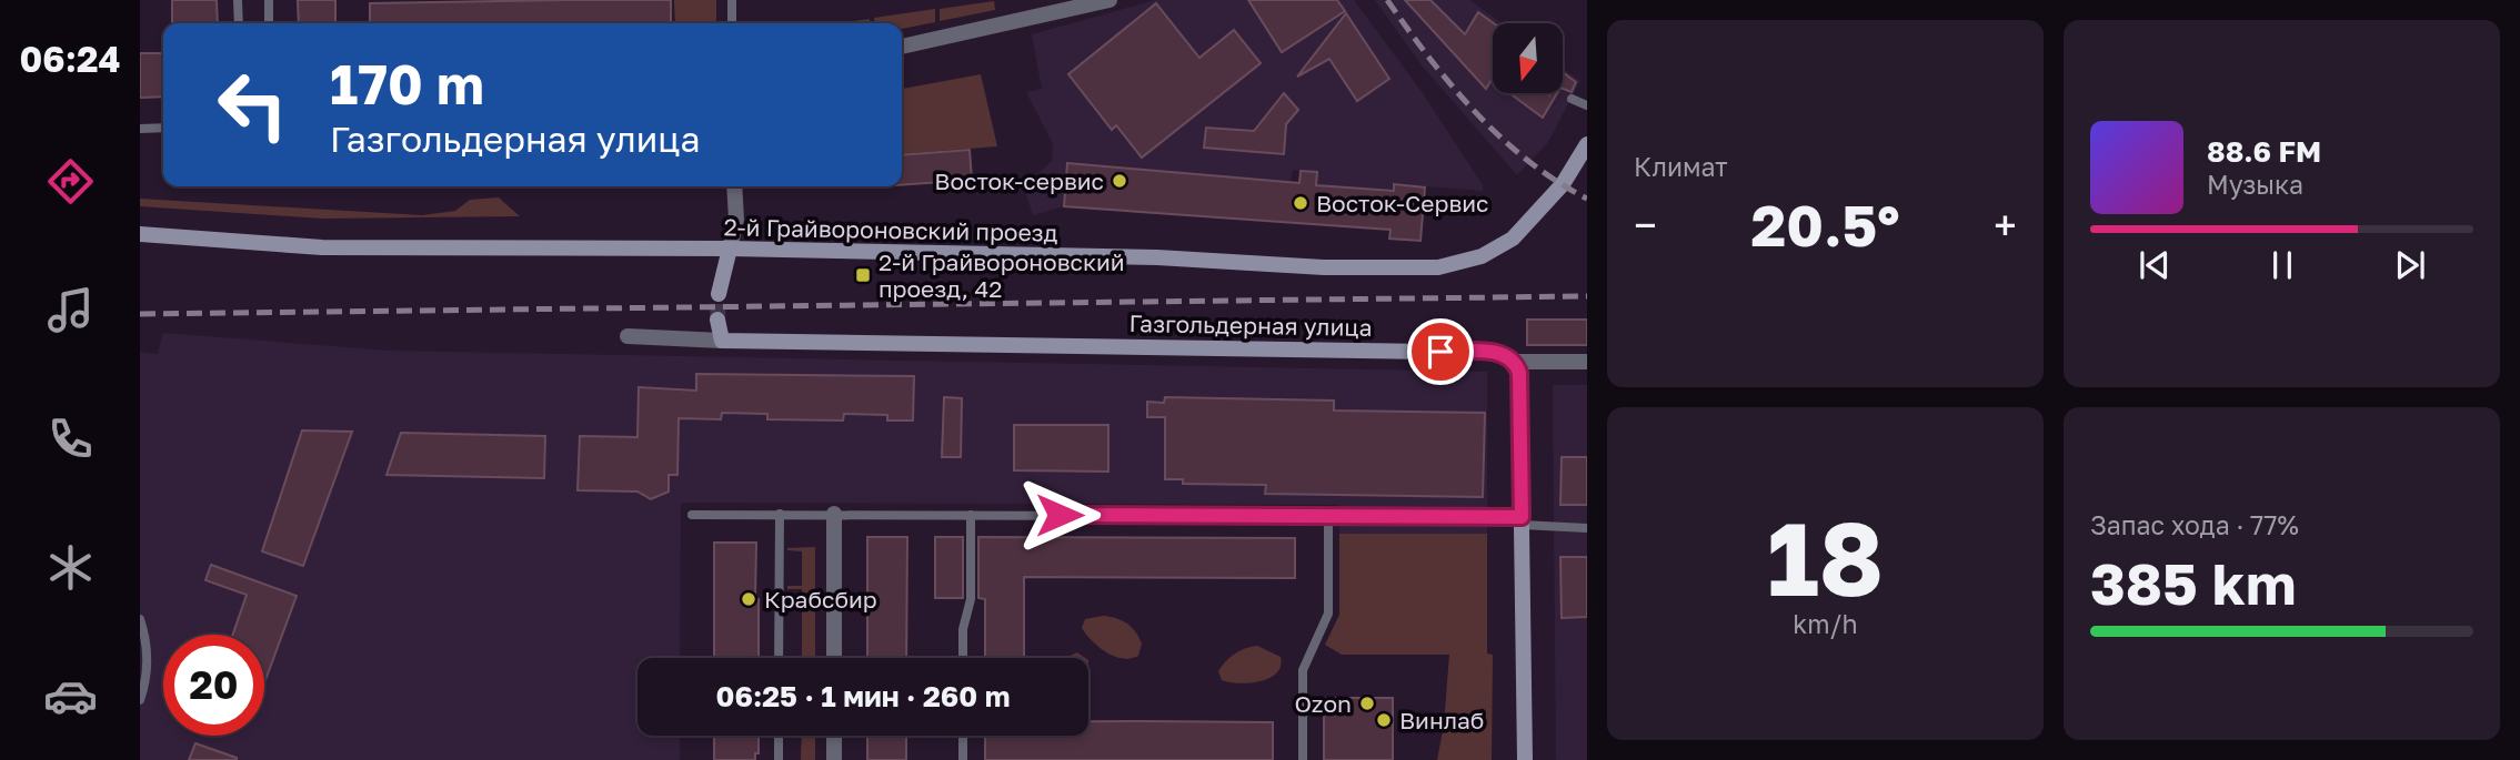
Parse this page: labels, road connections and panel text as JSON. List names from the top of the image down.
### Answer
{
  "streets": {
    "main road": ["2-й Грайвороновский проезд", "Газгольдерная улица"]
  },
  "places": {
    "other": [
      "Восток-сервис",
      "Восток-Сервис",
      "Крабсбир",
      "Ozon",
      "Винлаб"
    ],
    "transit": ["2-й Грайвороновский проезд, 42"]
  },
  "north": "bottom",
  "page": {
    "tabs": "06:24",
    "tile": [
      "Климат",
      ["18", "km/h"],
      ["Запас хода · 77%", "385 km"]
    ],
    "turn": ["170 m", "Газгольдерная улица"],
    "song": ["88.6 FM", "Музыка"],
    "heat": ["−", "20.5°", "+"],
    "limit": "20",
    "trip": "06:25 · 1 мин · 260 m"
  }
}
